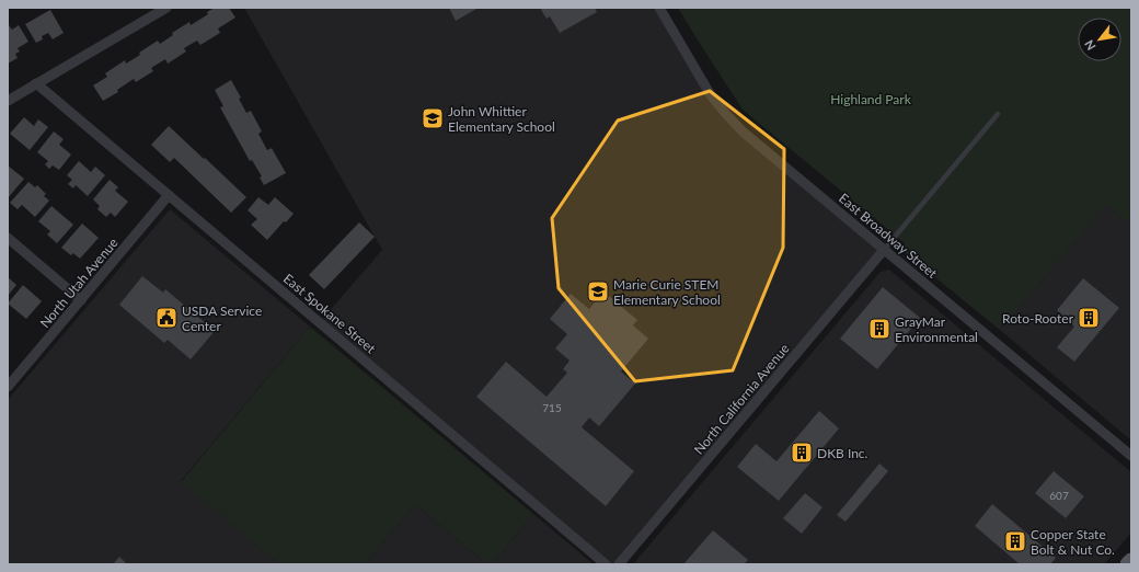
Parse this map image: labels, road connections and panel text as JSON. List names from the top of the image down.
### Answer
{
  "streets": {
    "street": [
      "East Broadway Street",
      "North Utah Avenue",
      "East Spokane Street",
      "North California Avenue"
    ]
  },
  "crossings": [
    ["East Broadway Street", "North California Avenue"],
    ["North Utah Avenue", "East Spokane Street"]
  ],
  "parks": ["Highland Park"],
  "places": {
    "school or university": ["John Whittier Elementary School", "Marie Curie STEM Elementary School"],
    "public building": ["USDA Service Center"],
    "building": [
      "Roto-Rooter",
      "GrayMar Environmental",
      "DKB Inc.",
      "Copper State Bolt & Nut Co."
    ]
  },
  "house_numbers": ["715", "607"],
  "north": "bottom left"
}
